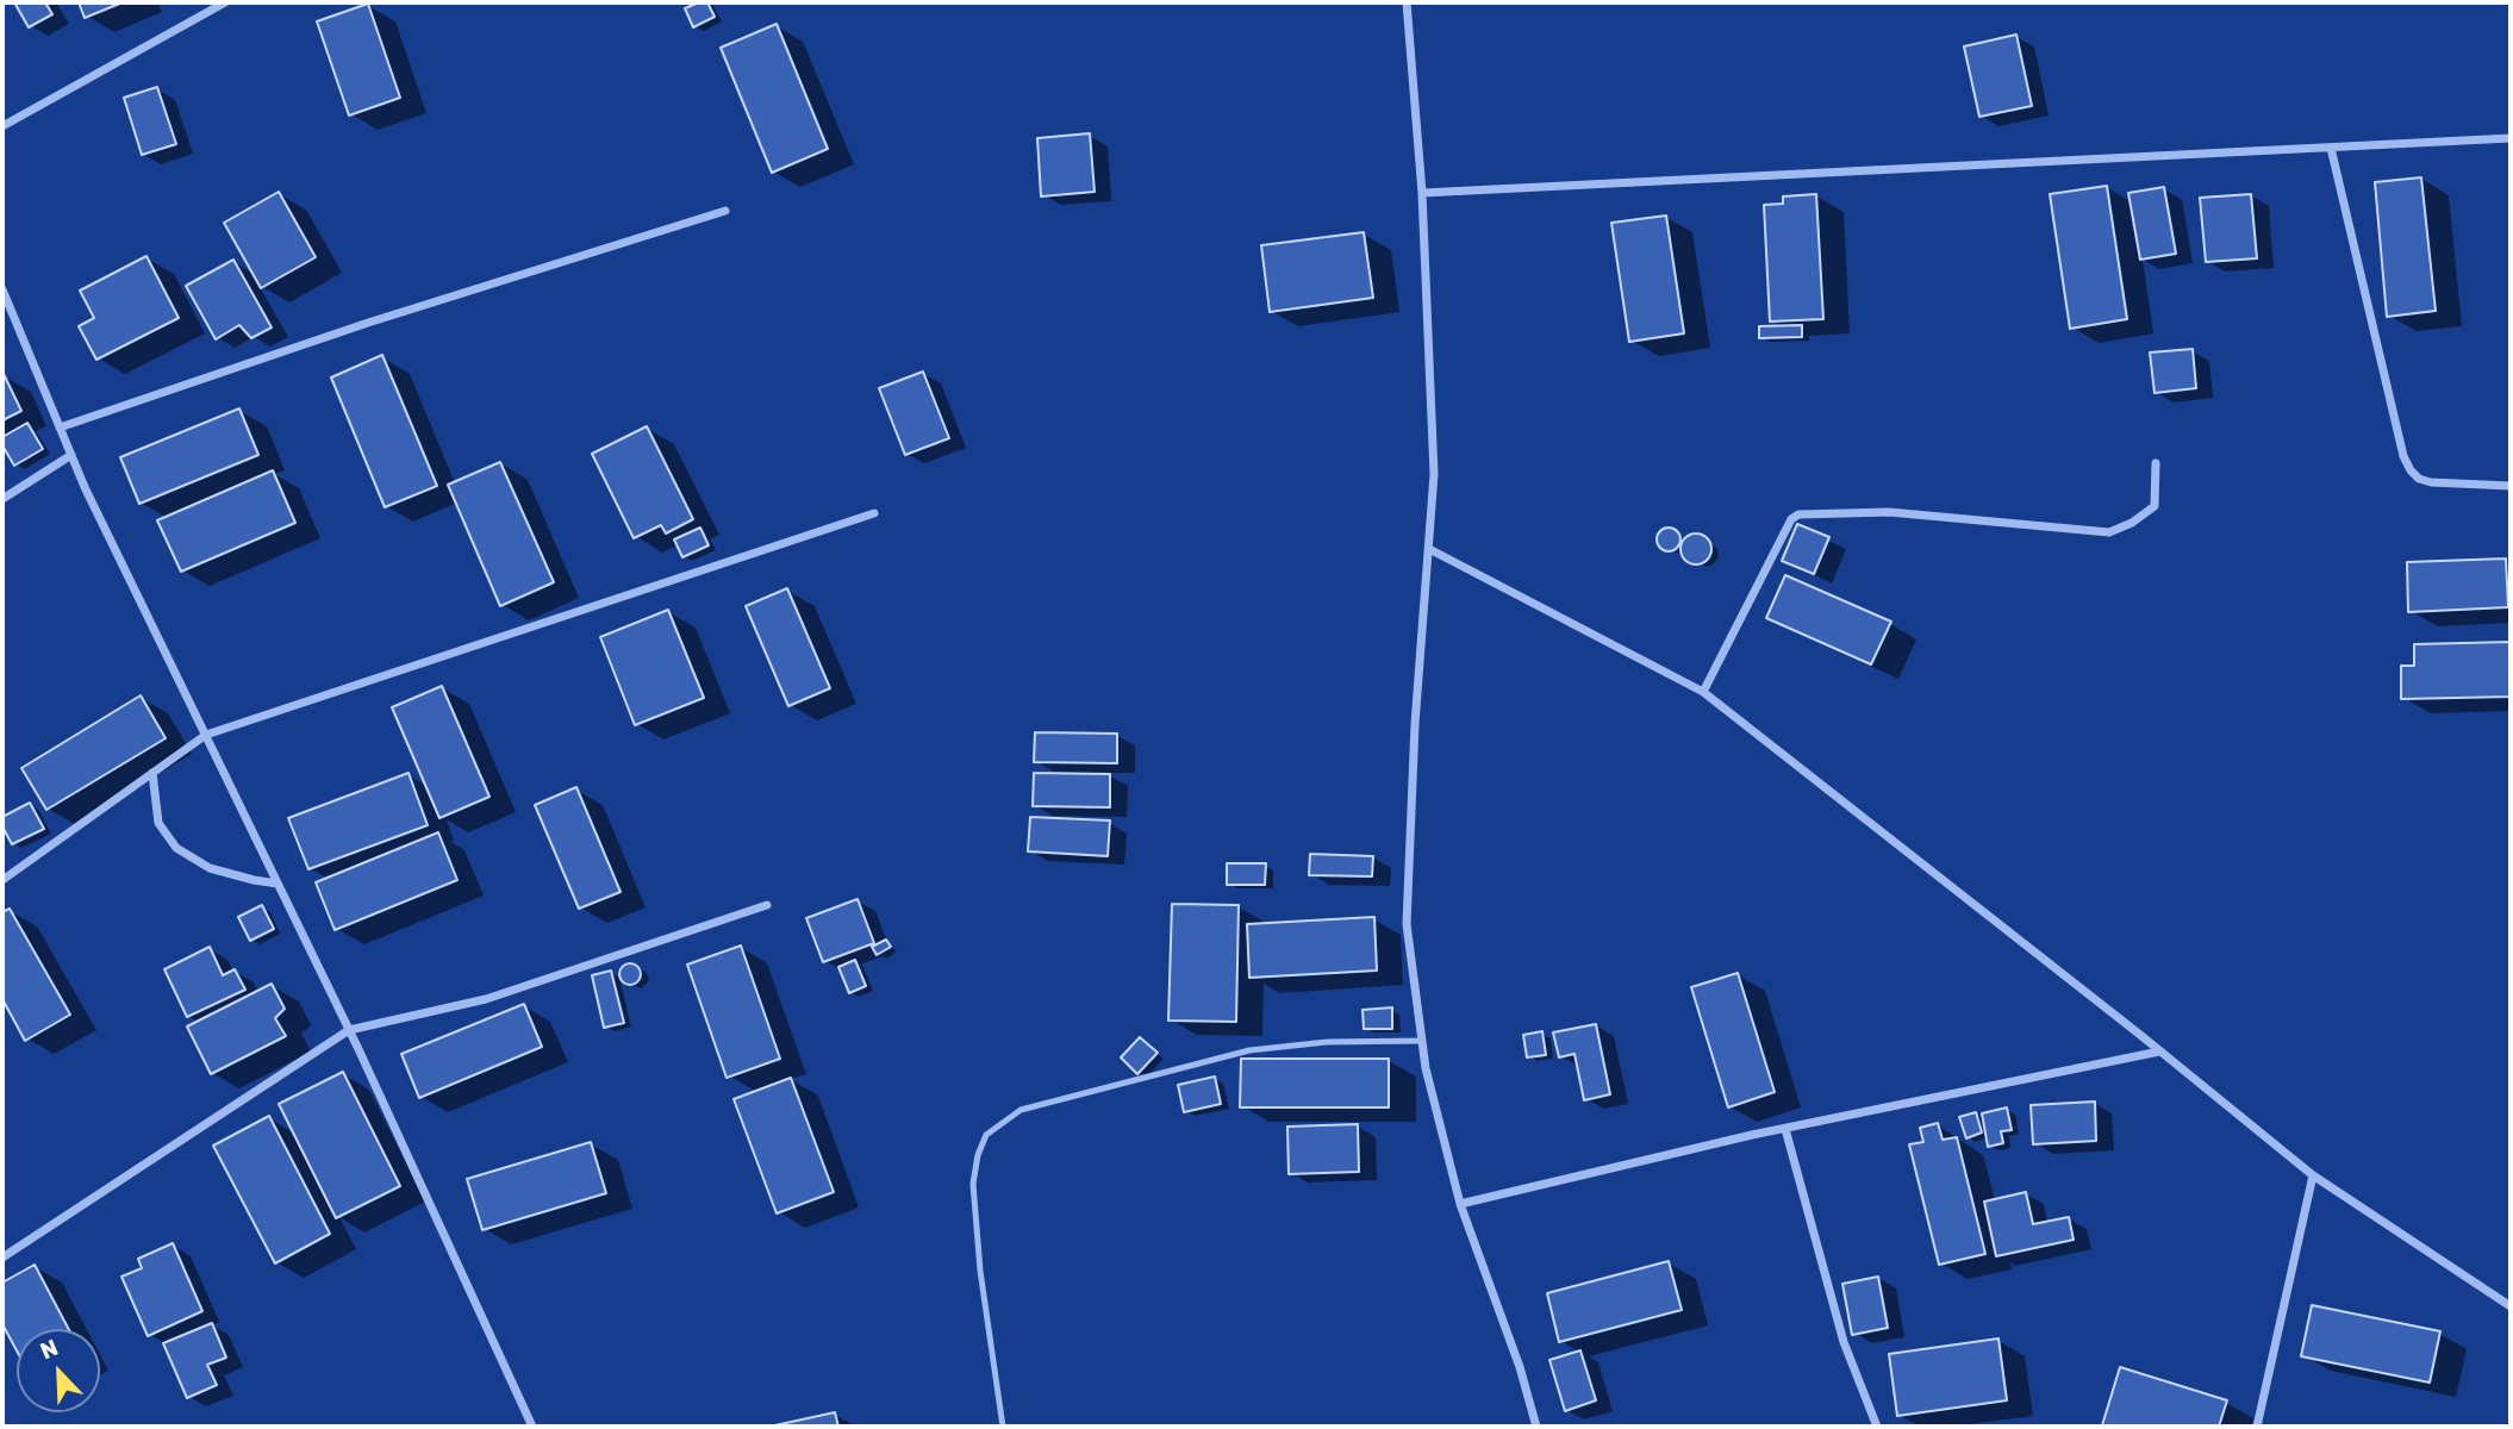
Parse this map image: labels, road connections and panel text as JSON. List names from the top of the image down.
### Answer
{
  "north": "top left"
}
